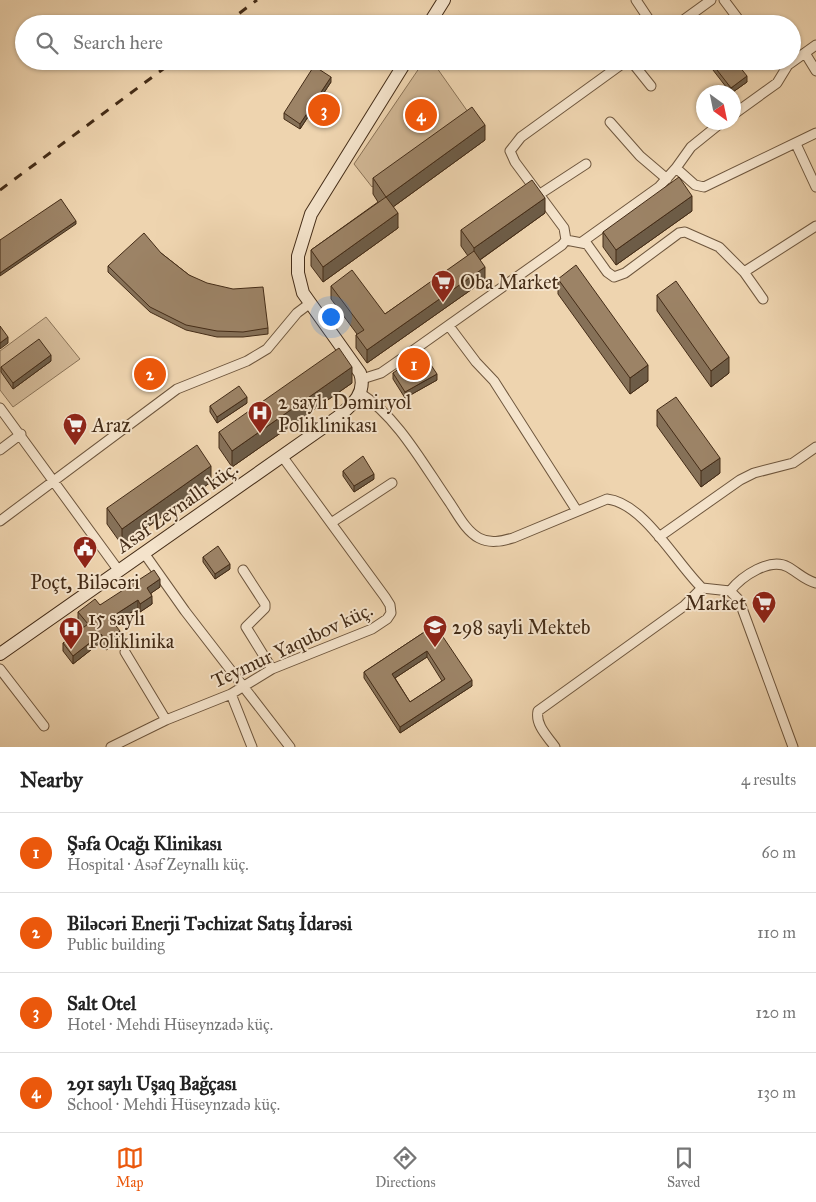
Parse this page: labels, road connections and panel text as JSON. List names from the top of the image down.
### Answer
{
  "streets": {
    "main road": ["Asəf Zeynallı küç."],
    "street": ["Teymur Yaqubov küç."]
  },
  "crossings": [
    ["Asəf Zeynallı küç.", "Teymur Yaqubov küç."]
  ],
  "places": {
    "supermarket": ["Oba Market", "Araz", "Market"],
    "hospital": ["2 saylı Dəmiryol Poliklinikası", "15 saylı Poliklinika"],
    "public building": ["Poçt, Biləcəri"],
    "school or university": ["298 sayli Mekteb"]
  },
  "north": "bottom right",
  "page": {
    "search": "Search here",
    "pins": [
      "3",
      "4",
      "1",
      "2"
    ],
    "heading": ["Nearby", "4 results"],
    "list": [
      {
        "mark": "1",
        "name": "Şəfa Ocağı Klinikası",
        "note": "Hospital · Asəf Zeynallı küç.",
        "value": "60 m"
      },
      {
        "mark": "2",
        "name": "Biləcəri Enerji Təchizat Satış İdarəsi",
        "note": "Public building",
        "value": "110 m"
      },
      {
        "mark": "3",
        "name": "Salt Otel",
        "note": "Hotel · Mehdi Hüseynzadə küç.",
        "value": "120 m"
      },
      {
        "mark": "4",
        "name": "291 saylı Uşaq Bağçası",
        "note": "School · Mehdi Hüseynzadə küç.",
        "value": "130 m"
      }
    ],
    "nav": ["Map", "Directions", "Saved"]
  }
}
